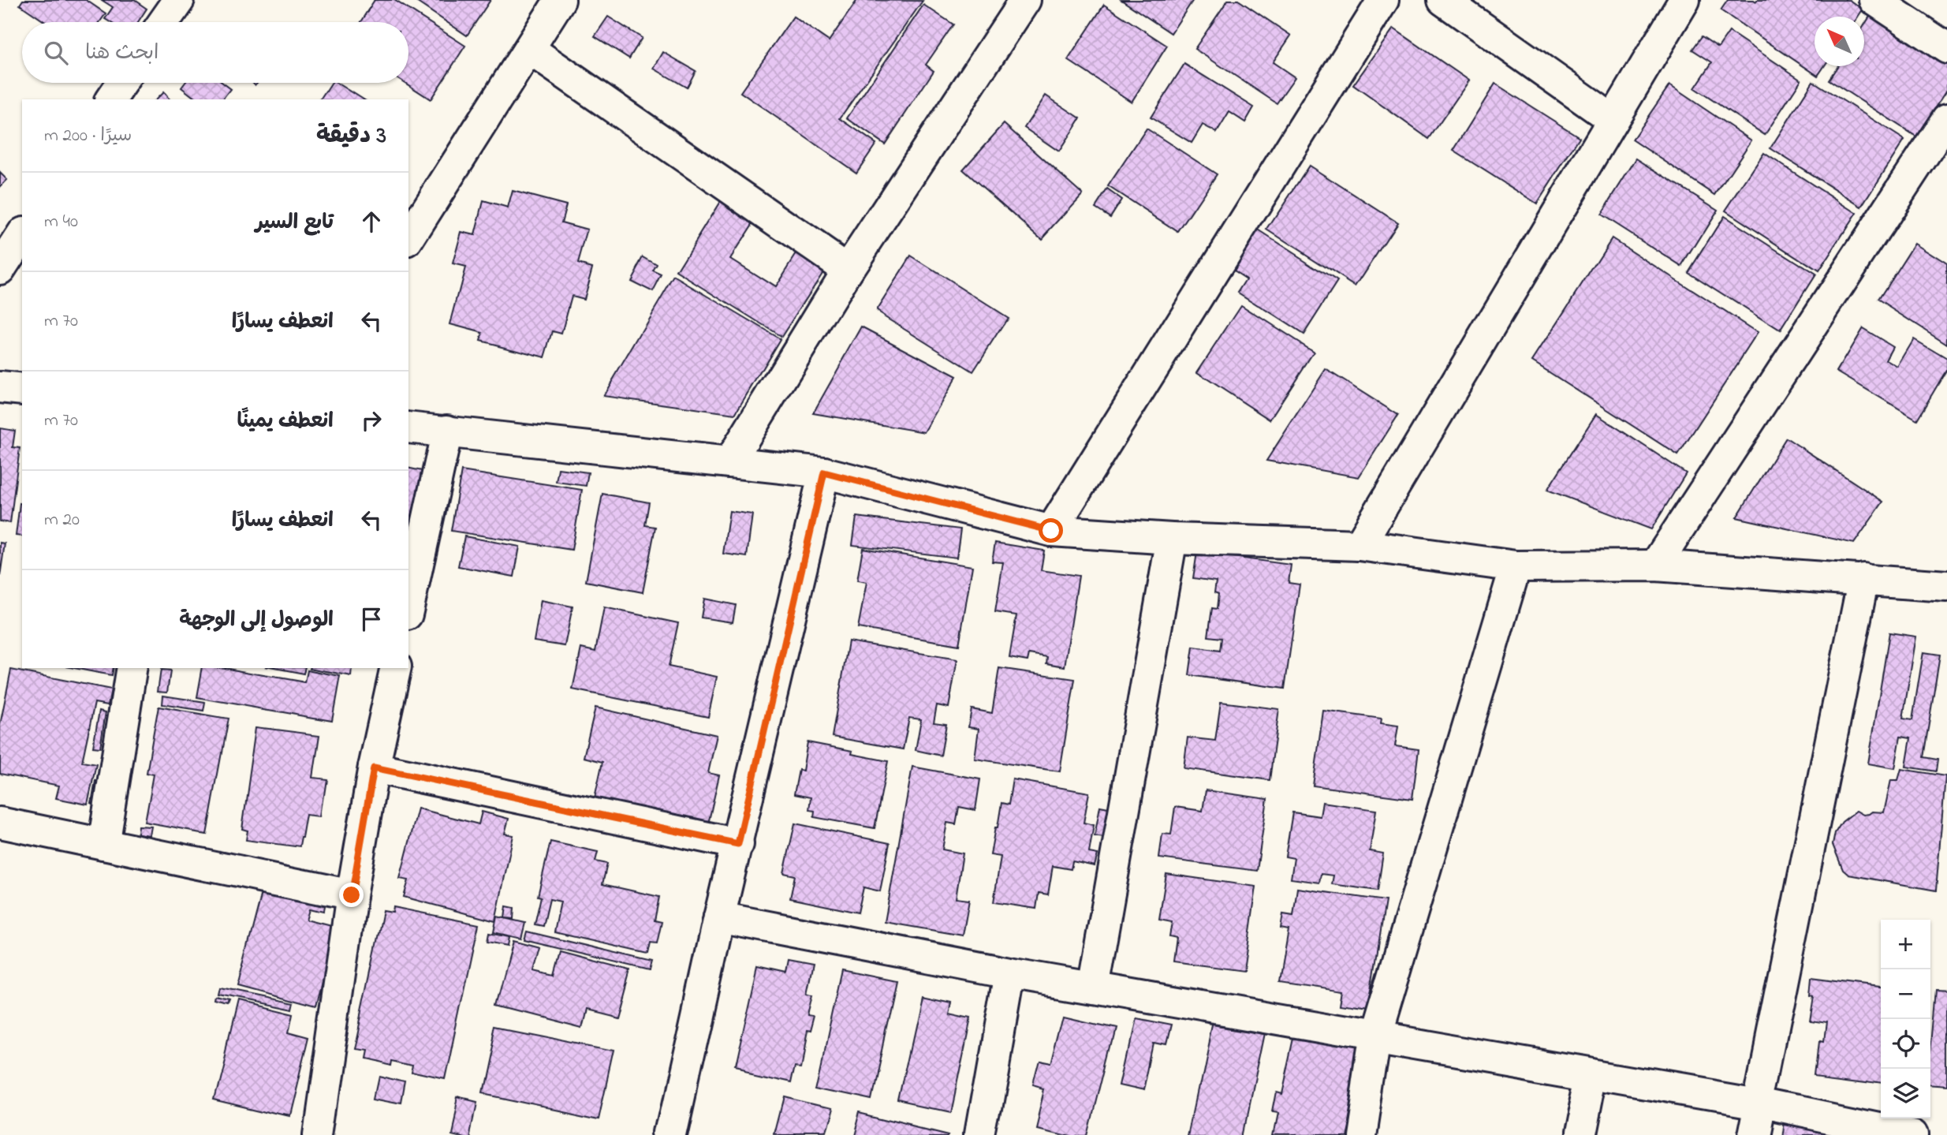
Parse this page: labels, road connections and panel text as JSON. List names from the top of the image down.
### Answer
{
  "north": "top left",
  "page": {
    "search": "ابحث هنا",
    "heading": ["3 دقيقة", "سيرًا · 200 m"],
    "list": [
      ["تابع السير", "40 m"],
      ["انعطف يسارًا", "70 m"],
      ["انعطف يمينًا", "70 m"],
      ["انعطف يسارًا", "20 m"],
      "الوصول إلى الوجهة"
    ],
    "map_buttons": ["+", "−"]
  }
}
